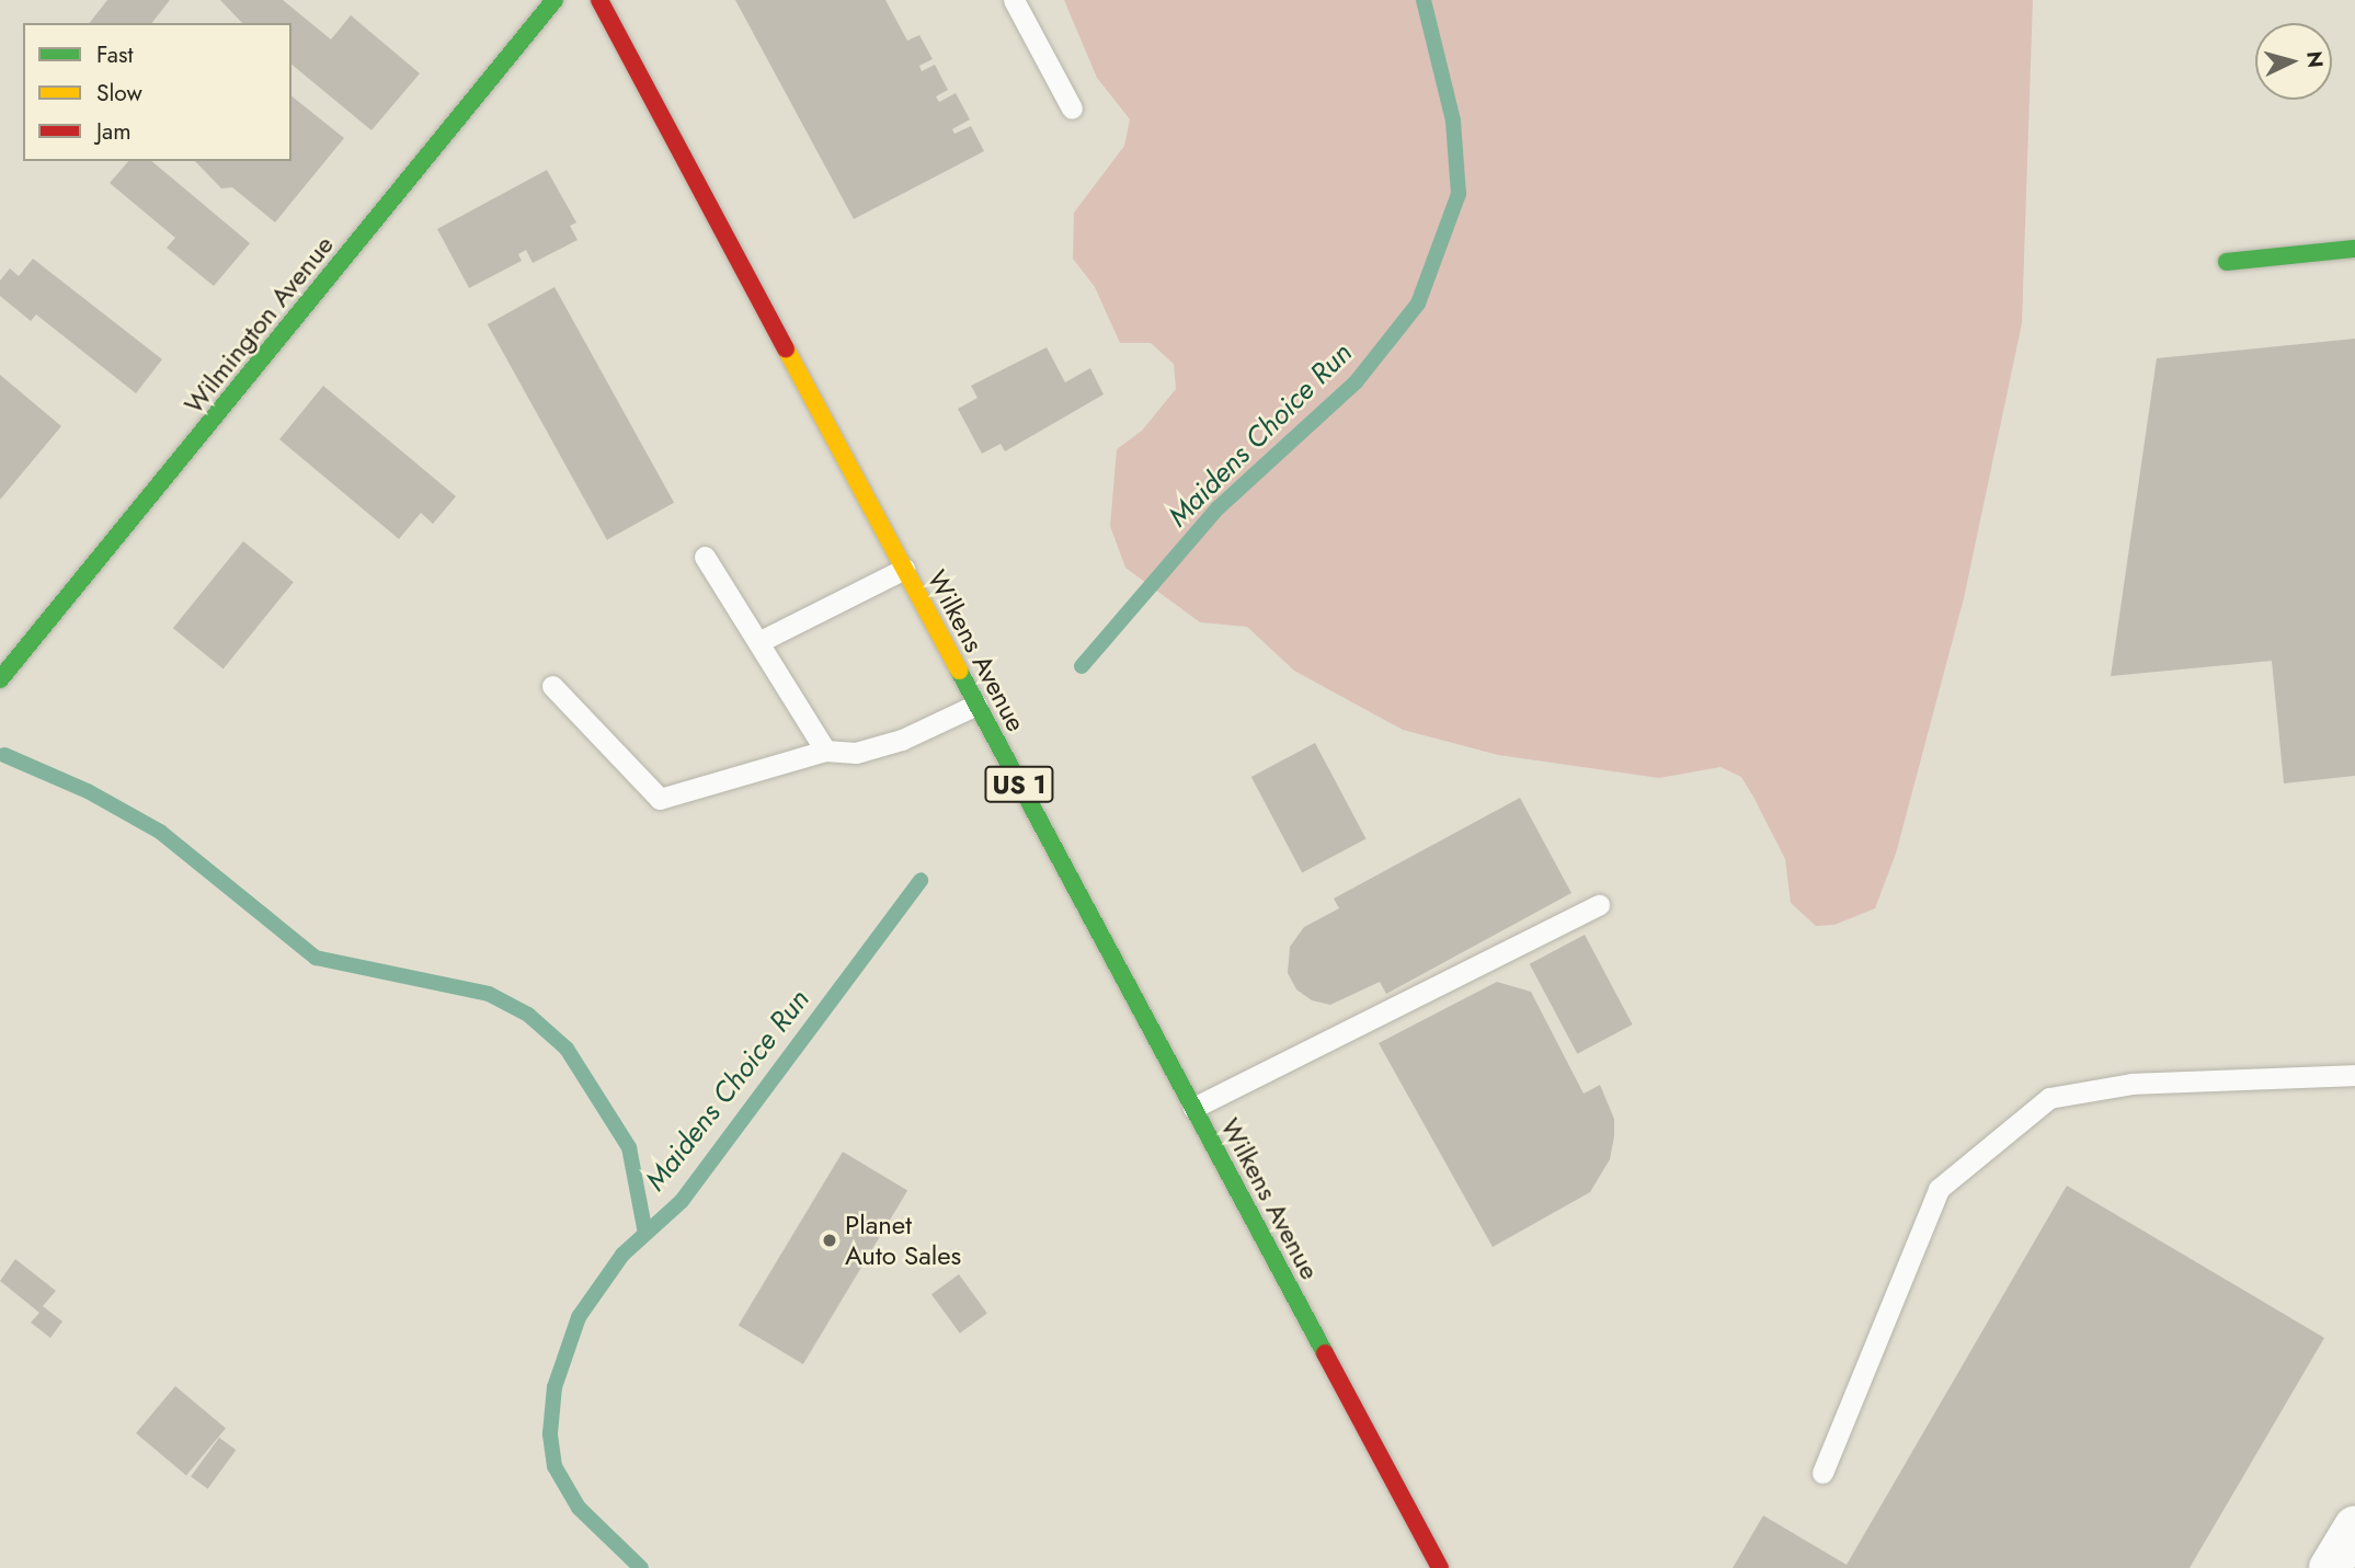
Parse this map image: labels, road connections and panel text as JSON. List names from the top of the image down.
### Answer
{
  "streets": {
    "main road": ["Wilmington Avenue", "Wilkens Avenue", "US 1"]
  },
  "water": ["Maidens Choice Run"],
  "places": ["Planet Auto Sales"],
  "legend": ["Fast", "Slow", "Jam"],
  "north": "right"
}
